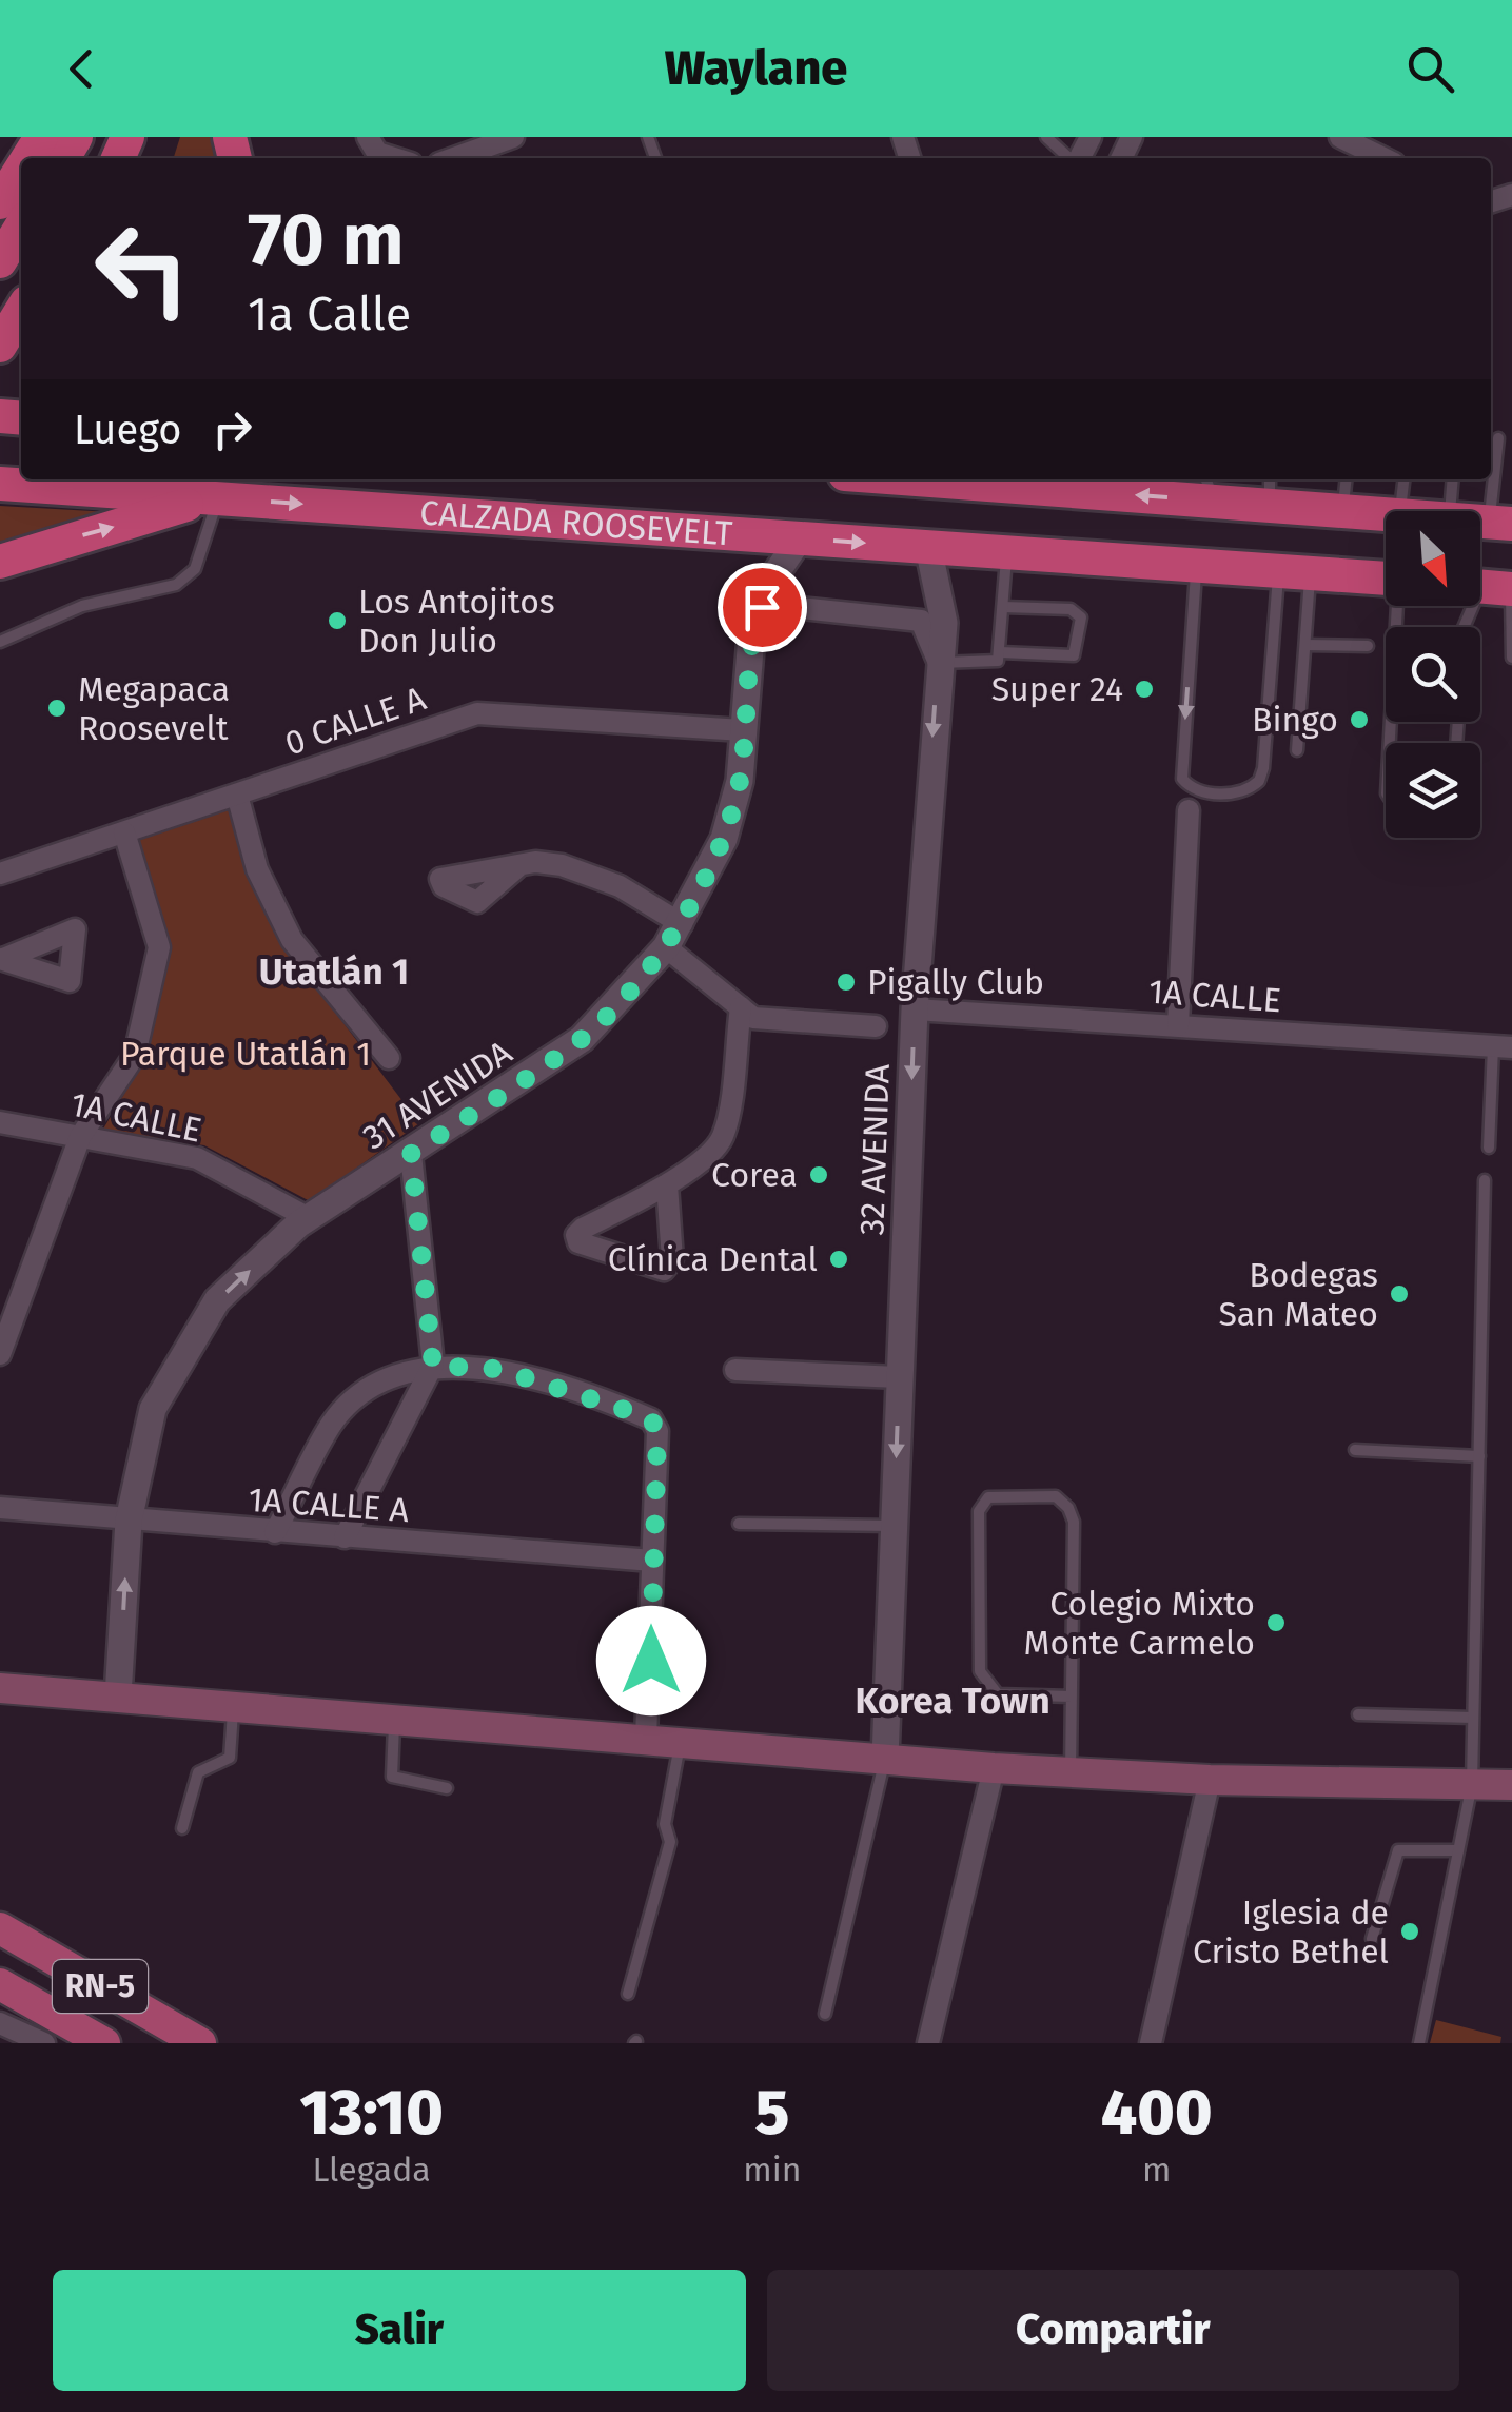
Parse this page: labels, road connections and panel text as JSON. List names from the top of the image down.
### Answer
{
  "streets": {
    "highway": ["CALZADA ROOSEVELT"],
    "main road": ["RN-5"],
    "street": [
      "0 CALLE A",
      "1A CALLE",
      "31 AVENIDA",
      "32 AVENIDA",
      "1A CALLE A"
    ]
  },
  "crossings": [
    ["CALZADA ROOSEVELT", "31 AVENIDA"],
    ["CALZADA ROOSEVELT", "32 AVENIDA"],
    ["0 CALLE A", "31 AVENIDA"],
    ["1A CALLE", "31 AVENIDA"],
    ["1A CALLE", "32 AVENIDA"],
    ["31 AVENIDA", "1A CALLE A"]
  ],
  "one_way": ["CALZADA ROOSEVELT", "32 AVENIDA"],
  "districts": ["Utatlán 1", "Korea Town"],
  "parks": ["Parque Utatlán 1"],
  "places": [
    "Los Antojitos Don Julio",
    "Super 24",
    "Megapaca Roosevelt",
    "Bingo",
    "Pigally Club",
    "Corea",
    "Clínica Dental",
    "Bodegas San Mateo",
    "Colegio Mixto Monte Carmelo",
    "Iglesia de Cristo Bethel"
  ],
  "north": "bottom right",
  "page": {
    "header": "Waylane",
    "turn": ["70 m", "1a Calle"],
    "then": "Luego",
    "eta": [
      "13:10",
      "Llegada",
      "5",
      "min",
      "400",
      "m"
    ],
    "buttons": ["Salir", "Compartir"]
  }
}
